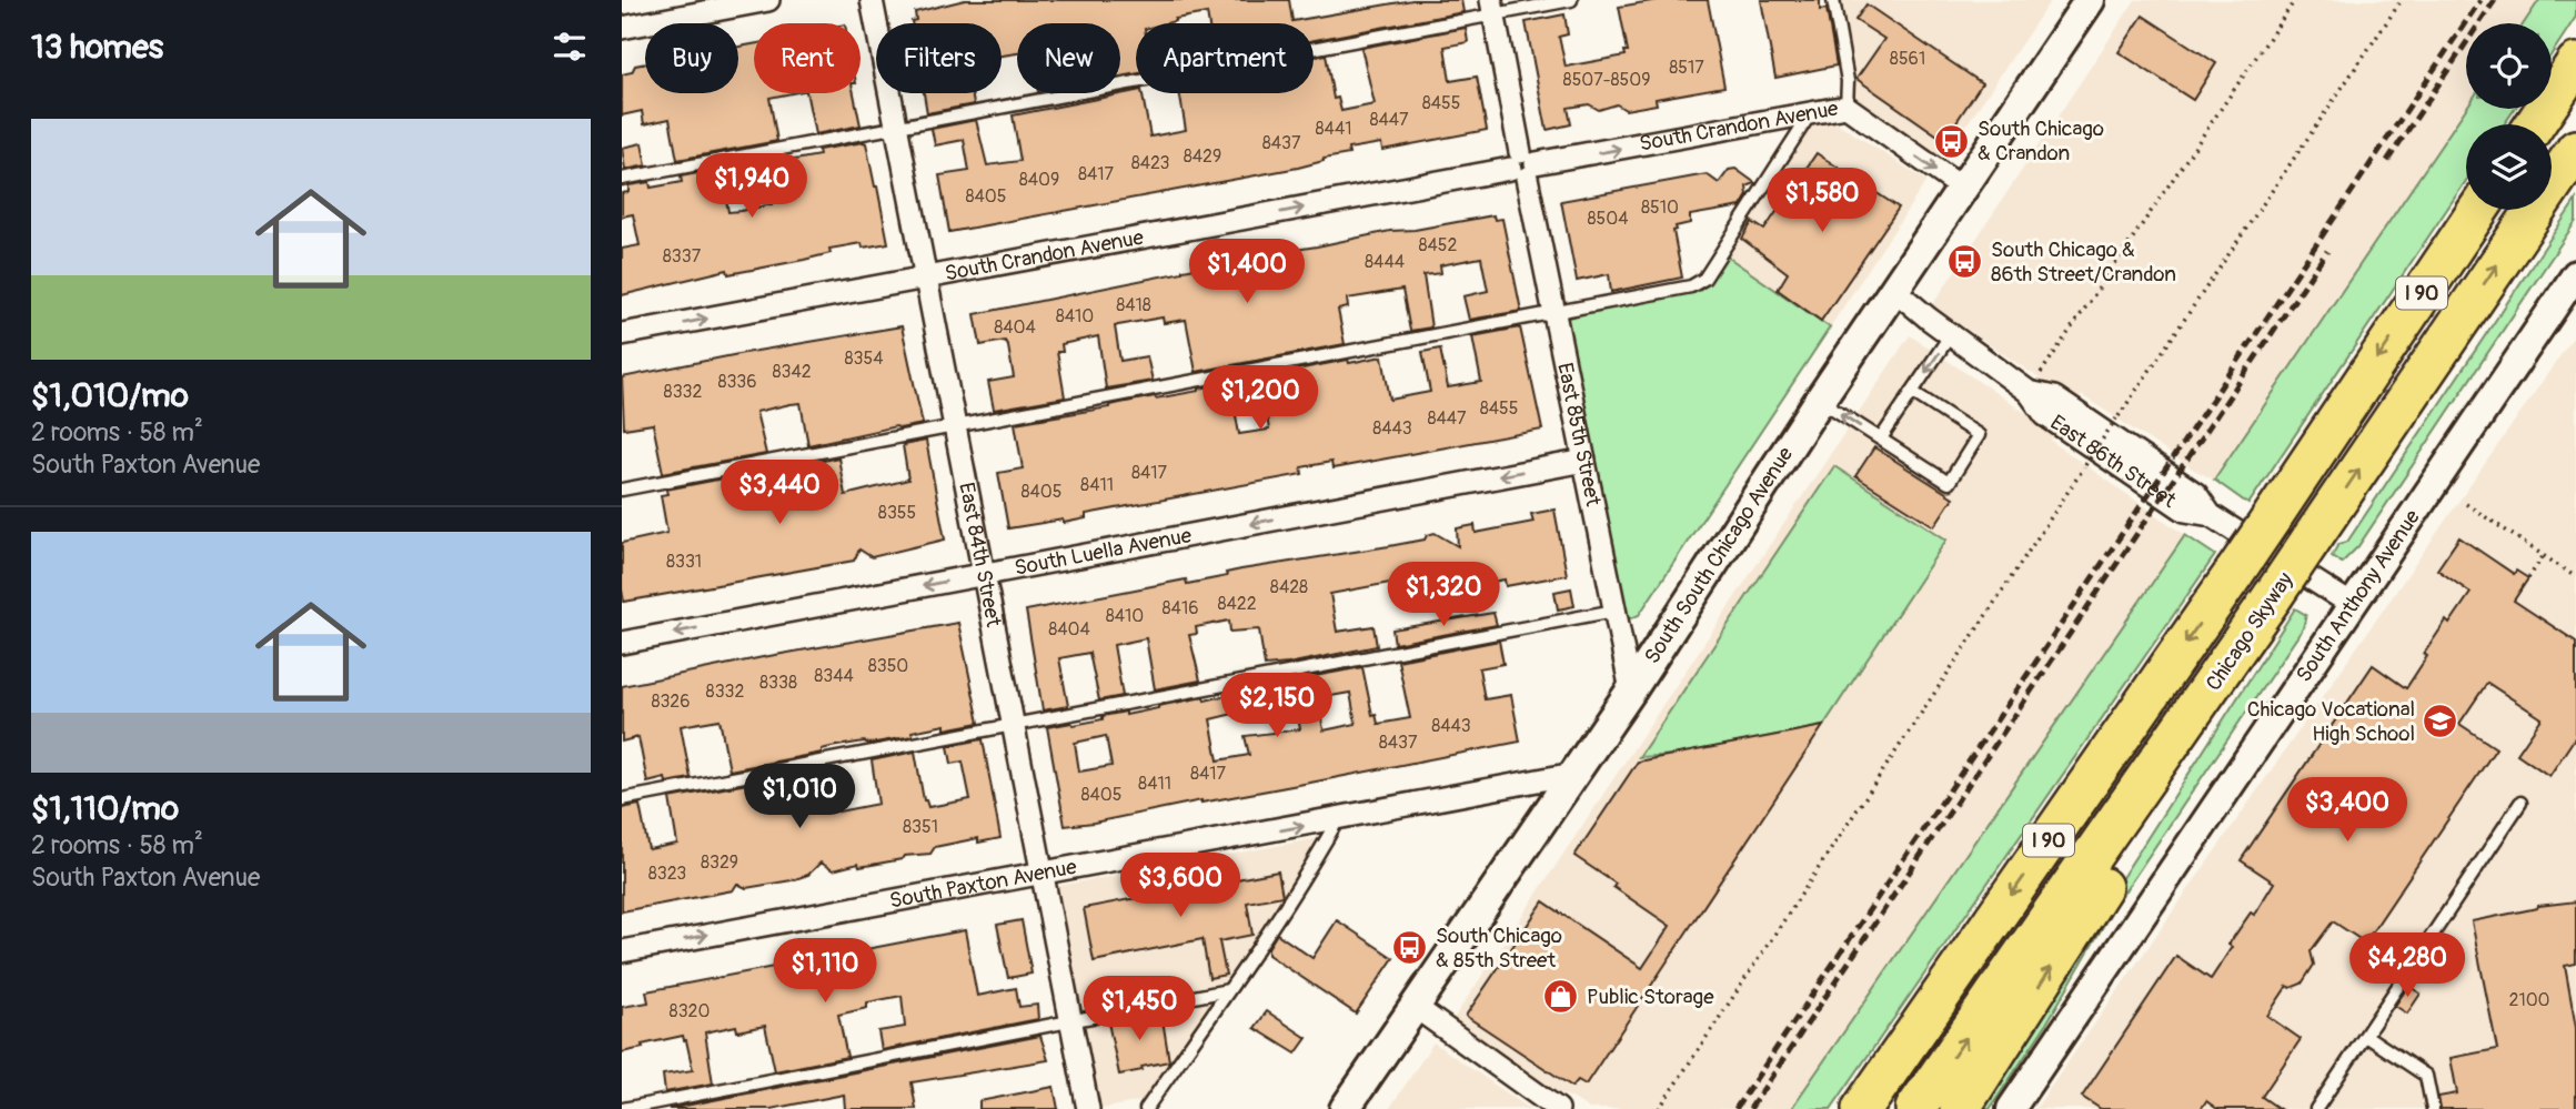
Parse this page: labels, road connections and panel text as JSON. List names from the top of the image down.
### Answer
{
  "streets": {
    "highway": ["I 90", "Chicago Skyway"],
    "main road": ["South South Chicago Avenue"],
    "street": [
      "South Crandon Avenue",
      "East 85th Street",
      "East 86th Street",
      "South Luella Avenue",
      "East 84th Street",
      "South Anthony Avenue",
      "South Paxton Avenue"
    ]
  },
  "crossings": [
    ["South Crandon Avenue", "East 85th Street"],
    ["South Crandon Avenue", "East 84th Street"],
    ["South Crandon Avenue", "South South Chicago Avenue"],
    ["East 85th Street", "South Luella Avenue"],
    ["East 85th Street", "South South Chicago Avenue"],
    ["East 86th Street", "South South Chicago Avenue"],
    ["East 86th Street", "South Anthony Avenue"],
    ["South Luella Avenue", "East 84th Street"],
    ["East 84th Street", "South Paxton Avenue"],
    ["South South Chicago Avenue", "South Paxton Avenue"]
  ],
  "one_way": ["South Crandon Avenue", "South Luella Avenue", "South Paxton Avenue"],
  "places": {
    "bus stop": ["South Chicago & Crandon", "South Chicago & 86th Street/Crandon", "South Chicago & 85th Street"],
    "school or university": ["Chicago Vocational High School"],
    "shop": ["Public Storage"]
  },
  "house_numbers": [
    "8561",
    "8517",
    "8507-8509",
    "8455",
    "8447",
    "8441",
    "8437",
    "8429",
    "8423",
    "8417",
    "8409",
    "8405",
    "8510",
    "8504",
    "8452",
    "8337",
    "8444",
    "8418",
    "8410",
    "8404",
    "8354",
    "8342",
    "8336",
    "8332",
    "8455",
    "8447",
    "8443",
    "8417",
    "8411",
    "8405",
    "8355",
    "8331",
    "8428",
    "8422",
    "8416",
    "8410",
    "8404",
    "8350",
    "8344",
    "8338",
    "8332",
    "8326",
    "8443",
    "8437",
    "8417",
    "8411",
    "8405",
    "8351",
    "8329",
    "8323",
    "2100",
    "8320"
  ],
  "page": {
    "heading": "13 homes",
    "chip": [
      "Buy",
      "Rent",
      "Filters",
      "New",
      "Apartment"
    ],
    "list": [
      {
        "name": "$1,010/mo",
        "note": "2 rooms · 58 m² · South Paxton Avenue"
      },
      {
        "name": "$1,110/mo",
        "note": "2 rooms · 58 m² · South Paxton Avenue"
      }
    ],
    "price": [
      "$1,940",
      "$1,580",
      "$1,400",
      "$1,200",
      "$3,440",
      "$1,320",
      "$2,150",
      "$1,010",
      "$3,400",
      "$3,600",
      "$4,280",
      "$1,110",
      "$1,450"
    ]
  }
}
